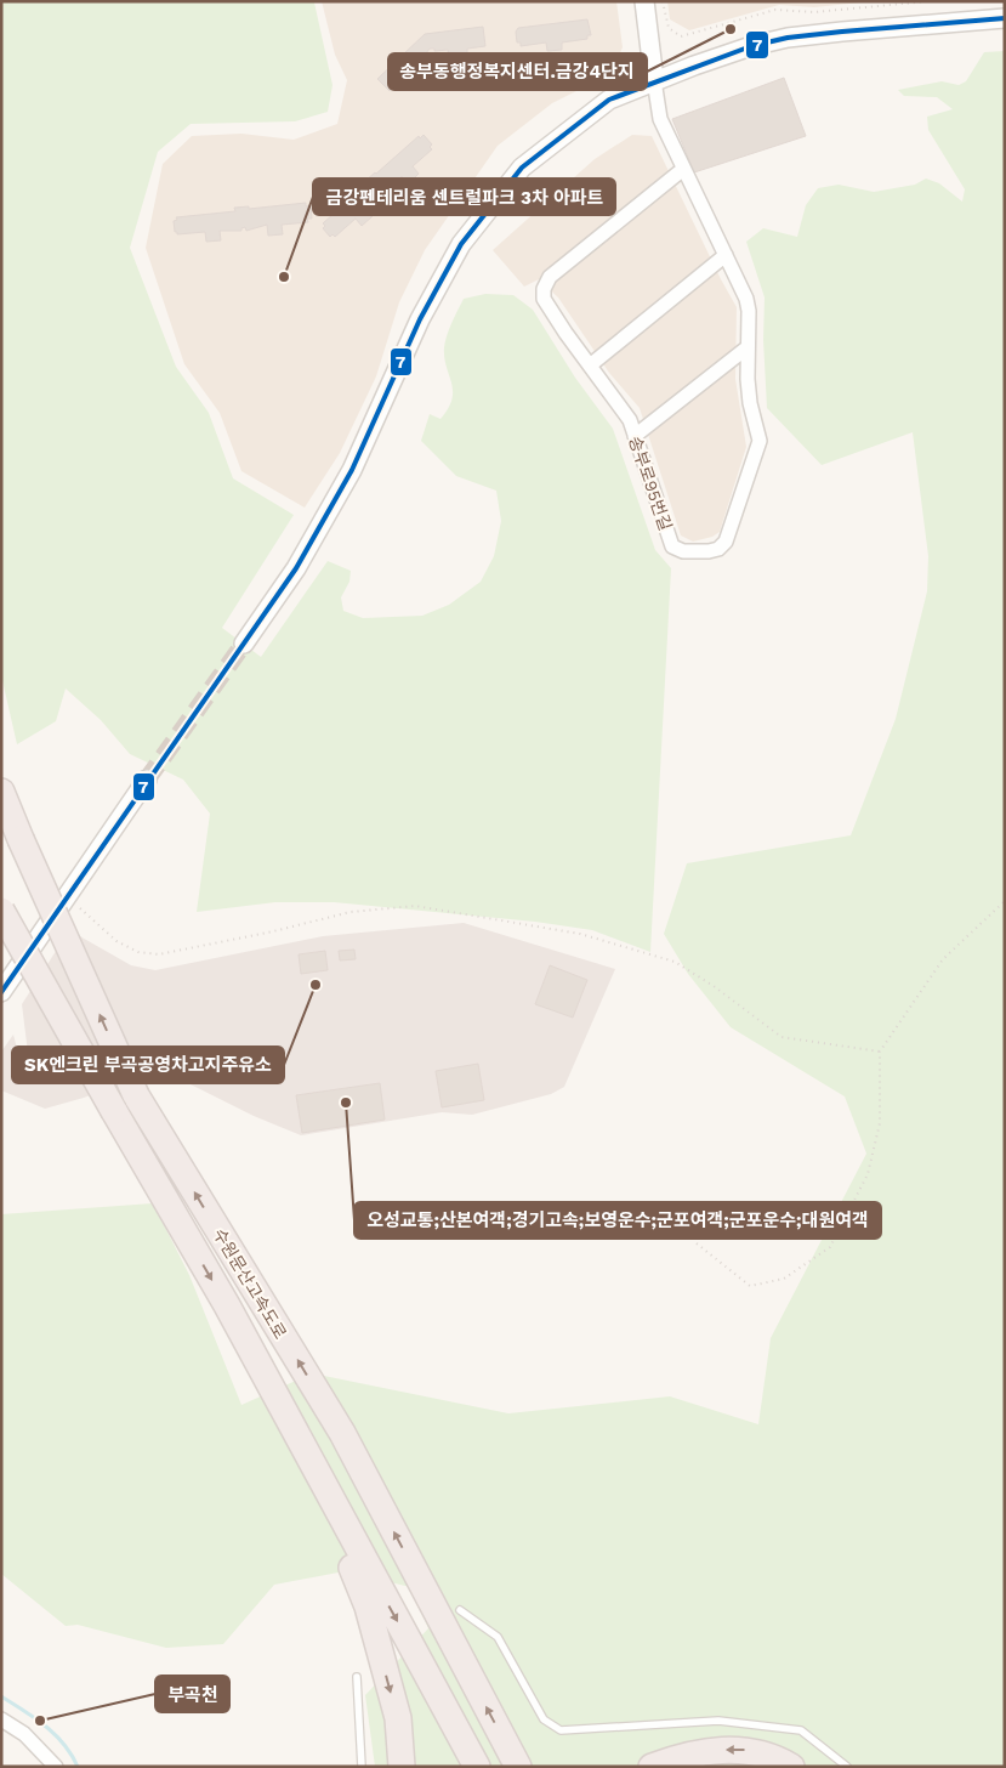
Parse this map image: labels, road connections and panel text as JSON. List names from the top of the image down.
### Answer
{
  "streets": {
    "highway": ["수원문산고속도로"],
    "street": ["송부로95번길"]
  },
  "places": [
    "송부동행정복지센터.금강4단지",
    "금강펜테리움 센트럴파크 3차 아파트",
    "SK엔크린 부곡공영차고지주유소",
    "오성교통;산본여객;경기고속;보영운수;군포여객;군포운수;대원여객",
    "부곡천"
  ],
  "lines": ["transit line 7"]
}
